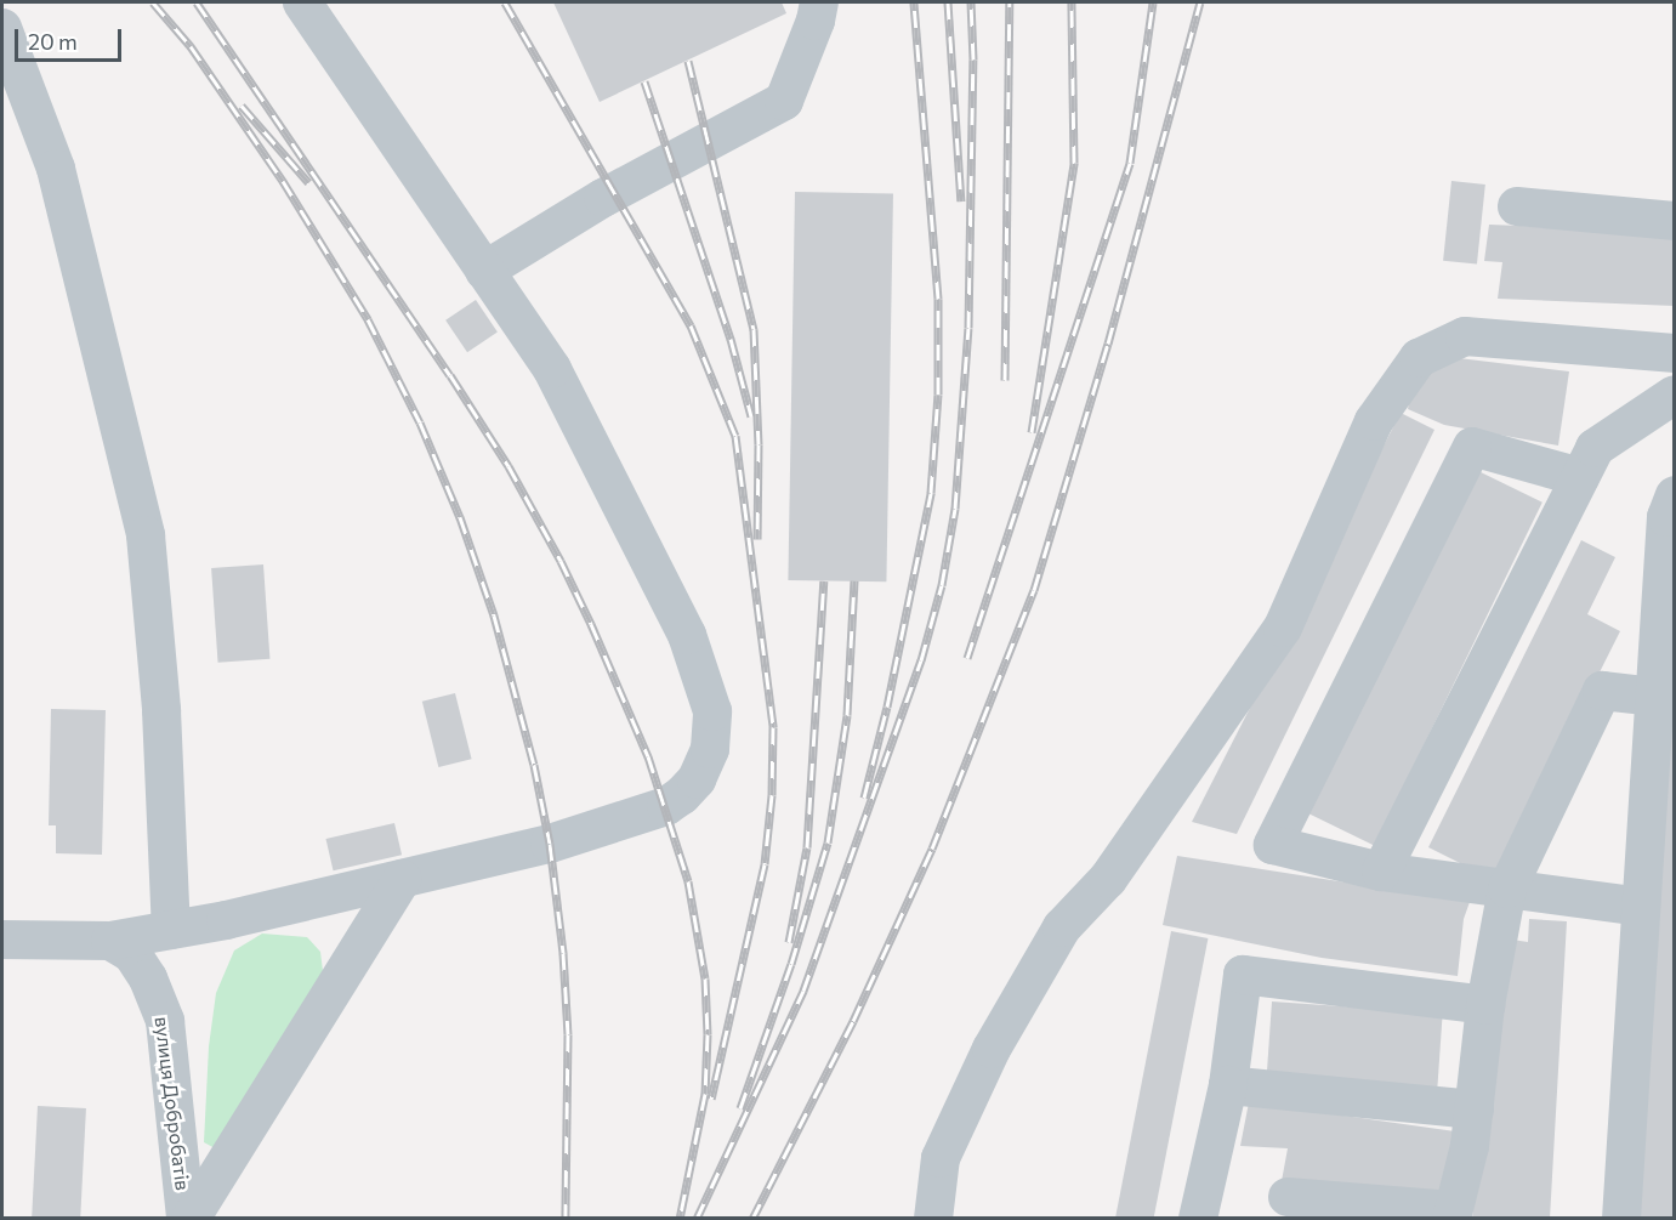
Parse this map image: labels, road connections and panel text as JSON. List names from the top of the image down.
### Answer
{
  "streets": {
    "street": ["вулиця Добробатів"]
  },
  "scale_bar": "20 m"
}
